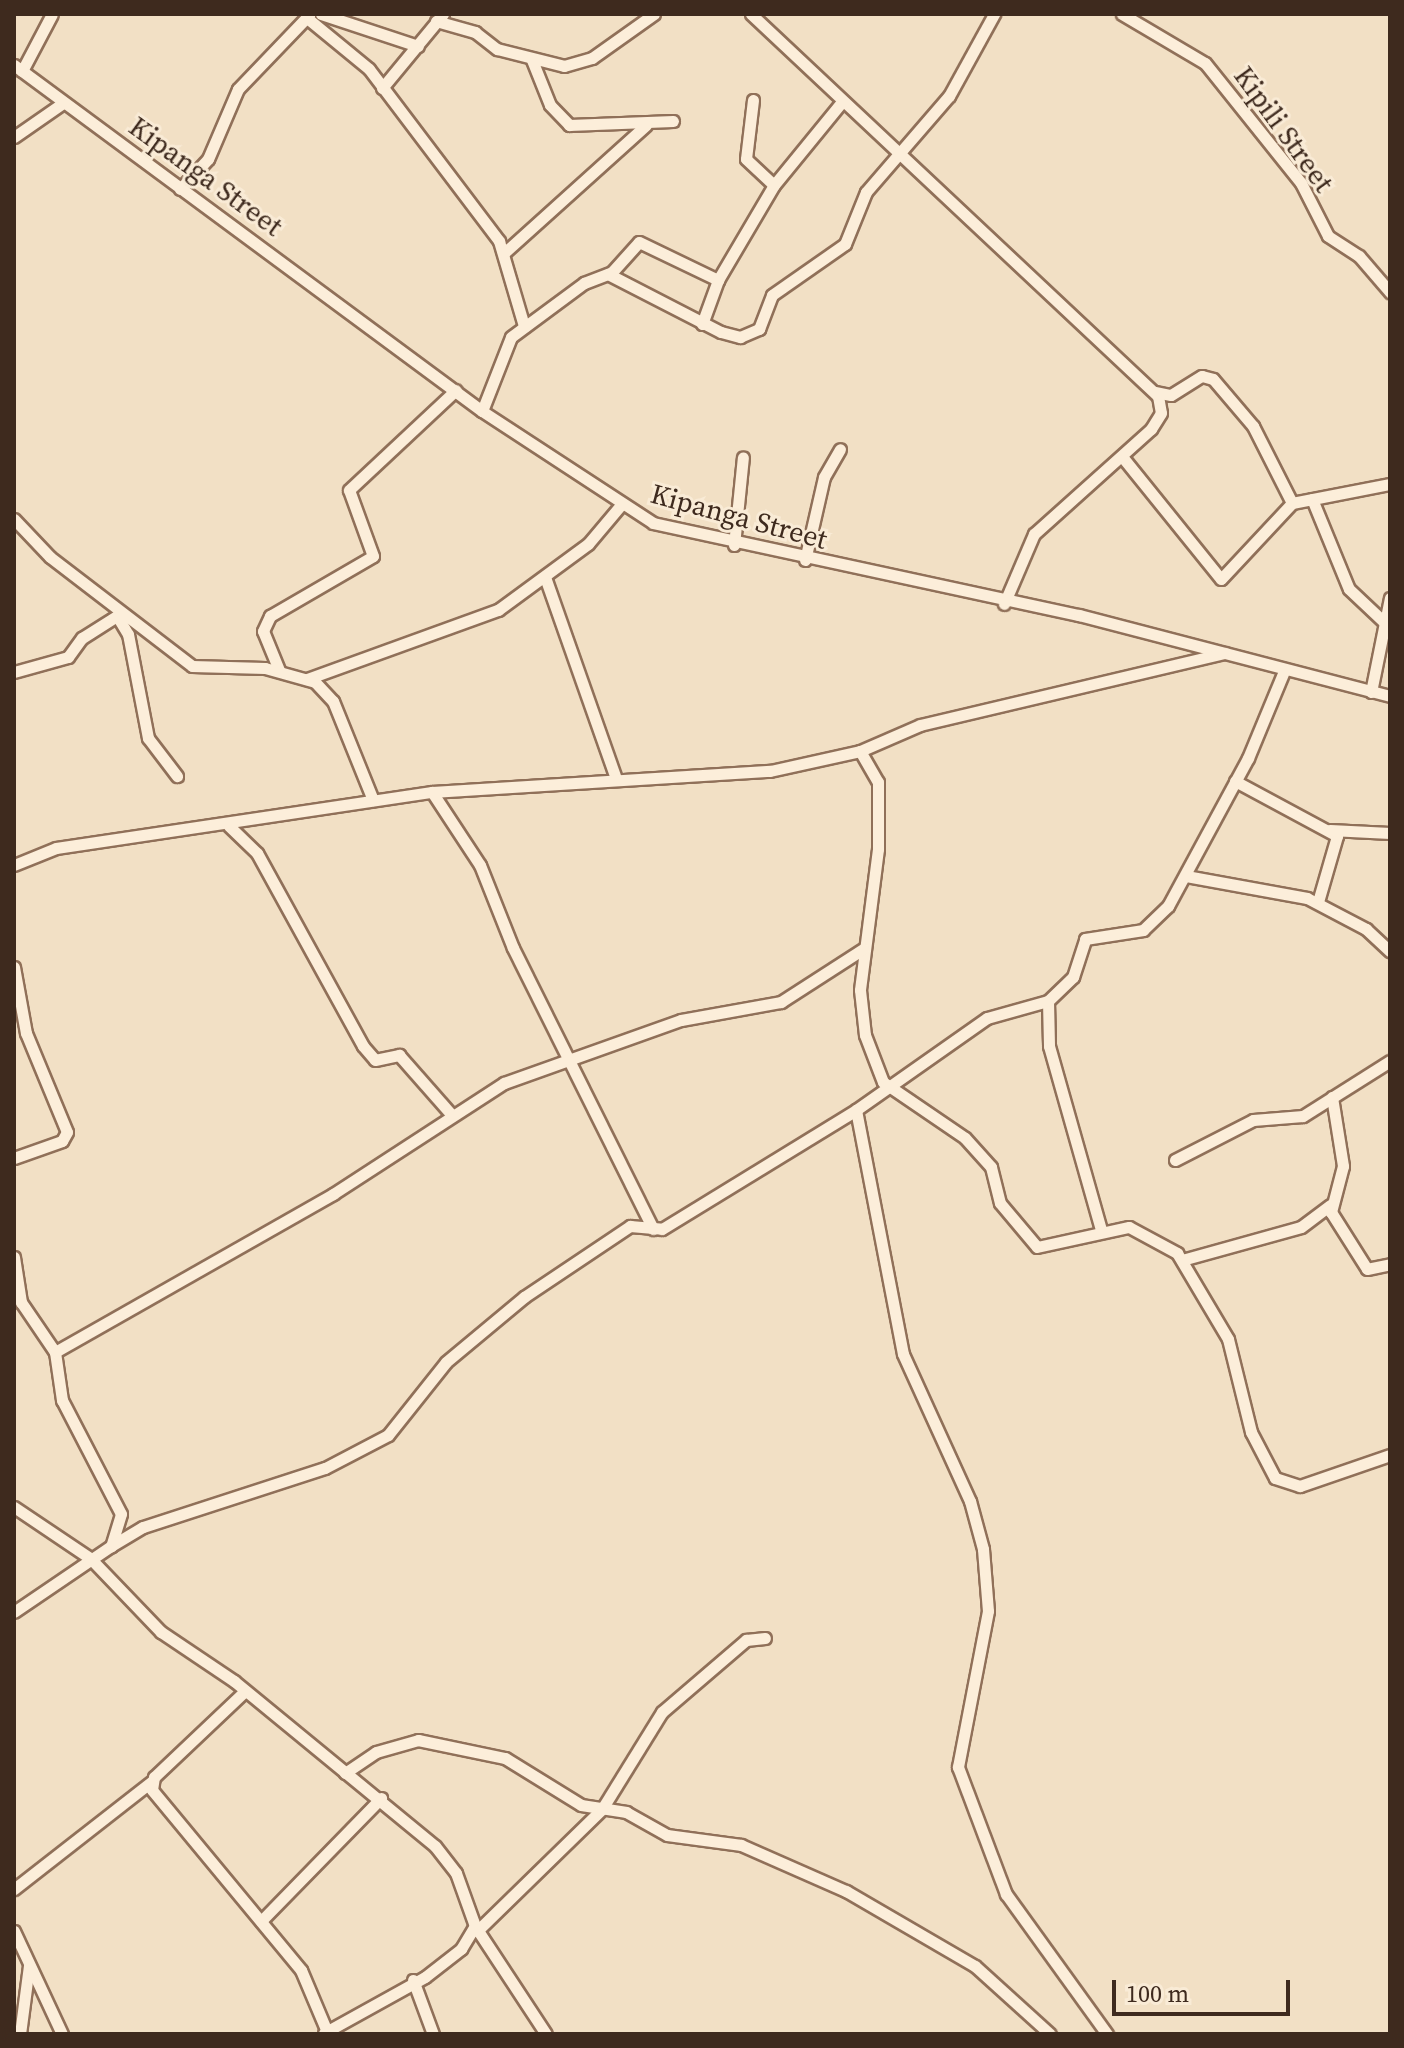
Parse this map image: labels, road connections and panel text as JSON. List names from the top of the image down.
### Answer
{
  "streets": {
    "street": ["Kipili Street", "Kipanga Street"]
  },
  "scale_bar": "100 m"
}
